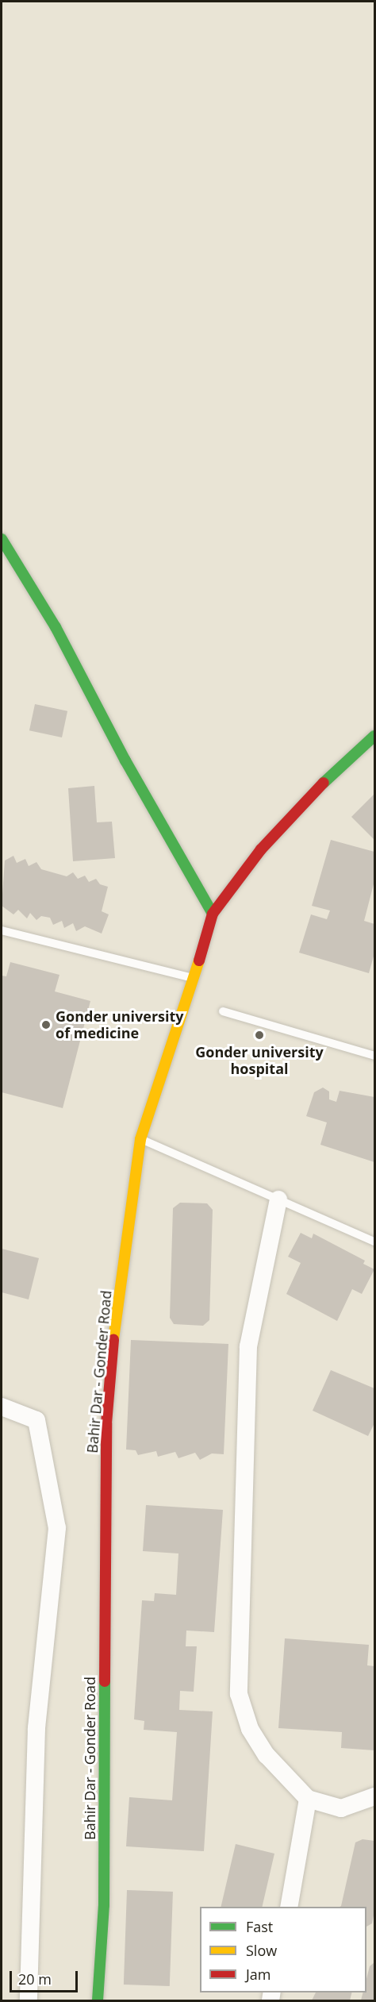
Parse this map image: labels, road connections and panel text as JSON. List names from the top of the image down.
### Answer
{
  "streets": {
    "main road": ["Bahir Dar - Gonder Road"]
  },
  "places": ["Gonder university of medicine", "Gonder university hospital"],
  "legend": ["Fast", "Slow", "Jam"],
  "scale_bar": "20 m"
}
